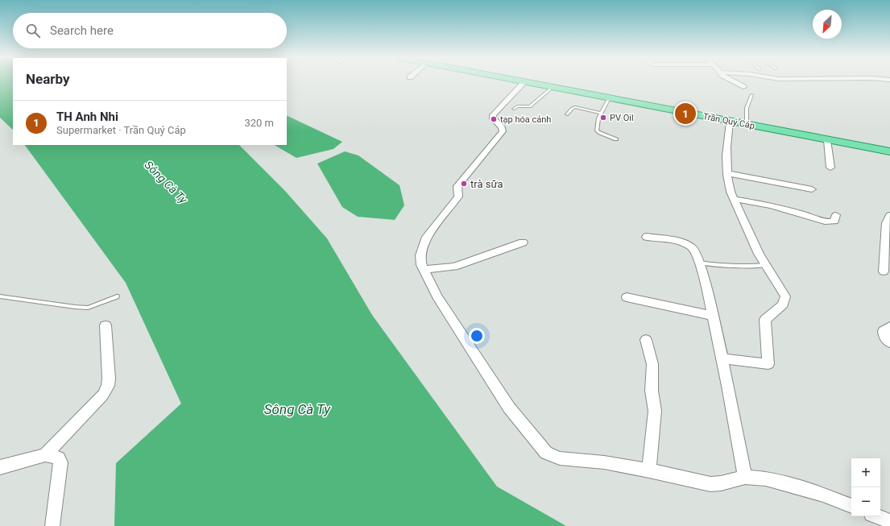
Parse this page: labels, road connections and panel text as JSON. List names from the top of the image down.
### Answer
{
  "streets": {
    "main road": ["Trần Quý Cáp"]
  },
  "water": ["Sông Cà Ty"],
  "places": ["PV Oil", "tạp hóa cảnh", "trà sữa"],
  "north": "bottom left",
  "page": {
    "search": "Search here",
    "heading": "Nearby",
    "list": [
      {
        "mark": "1",
        "name": "TH Anh Nhi",
        "note": "Supermarket · Trần Quý Cáp",
        "value": "320 m"
      }
    ],
    "pins": "1",
    "map_buttons": ["+", "−"]
  }
}
